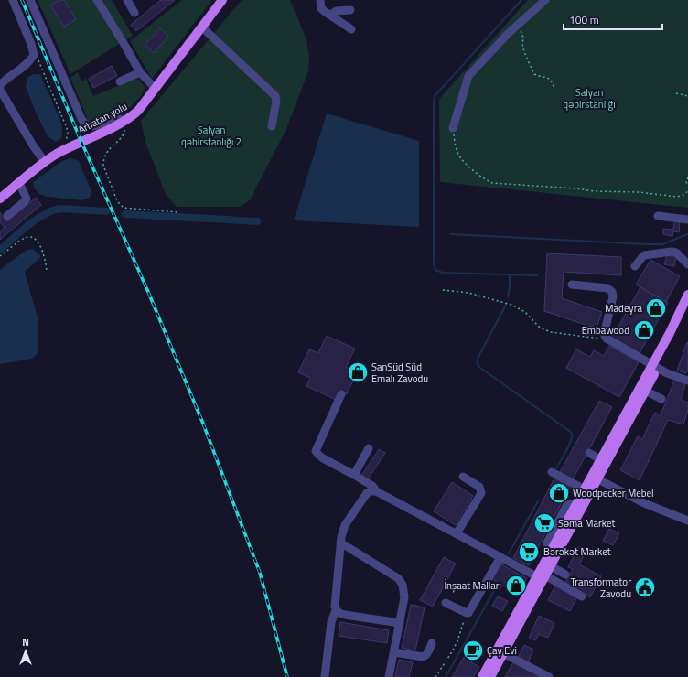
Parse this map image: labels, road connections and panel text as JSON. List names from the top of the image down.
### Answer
{
  "streets": {
    "main road": ["Arbatan yolu"]
  },
  "parks": ["Salyan qəbirstanlığı", "Salyan qəbirstanlığı 2"],
  "places": {
    "shop": [
      "Madeyra",
      "Embawood",
      "SanSüd Süd Emalı Zavodu",
      "Woodpecker Mebel",
      "İnşaat Malları"
    ],
    "supermarket": ["Səma Market", "Bərəkət Market"],
    "public building": ["Transformator Zavodu"],
    "cafe": ["Çay Evi"]
  },
  "scale_bar": "100 m",
  "north": "top"
}
